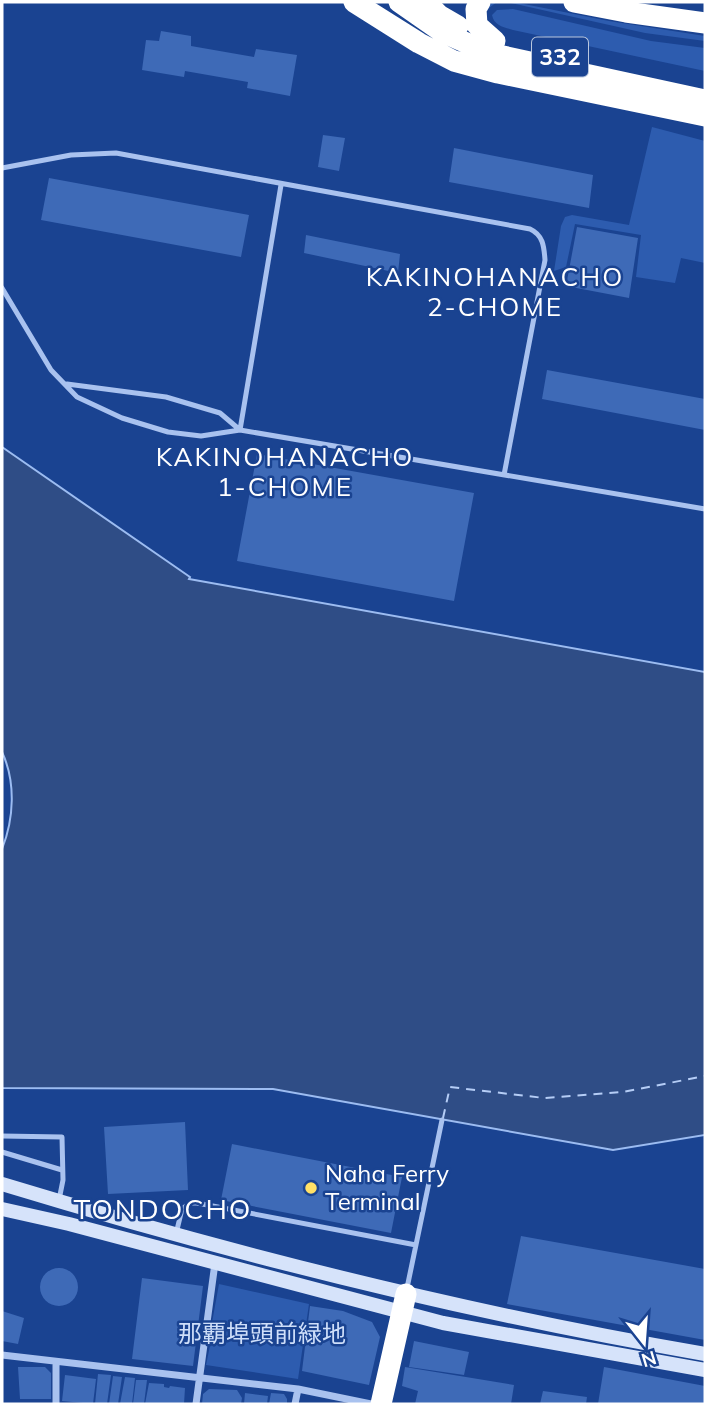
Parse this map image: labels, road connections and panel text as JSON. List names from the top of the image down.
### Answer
{
  "streets": {
    "highway": ["332"]
  },
  "districts": ["KAKINOHANACHO 2-CHOME", "KAKINOHANACHO 1-CHOME", "TONDOCHO"],
  "parks": ["那覇埠頭前緑地"],
  "places": ["Naha Ferry Terminal"],
  "north": "bottom"
}
